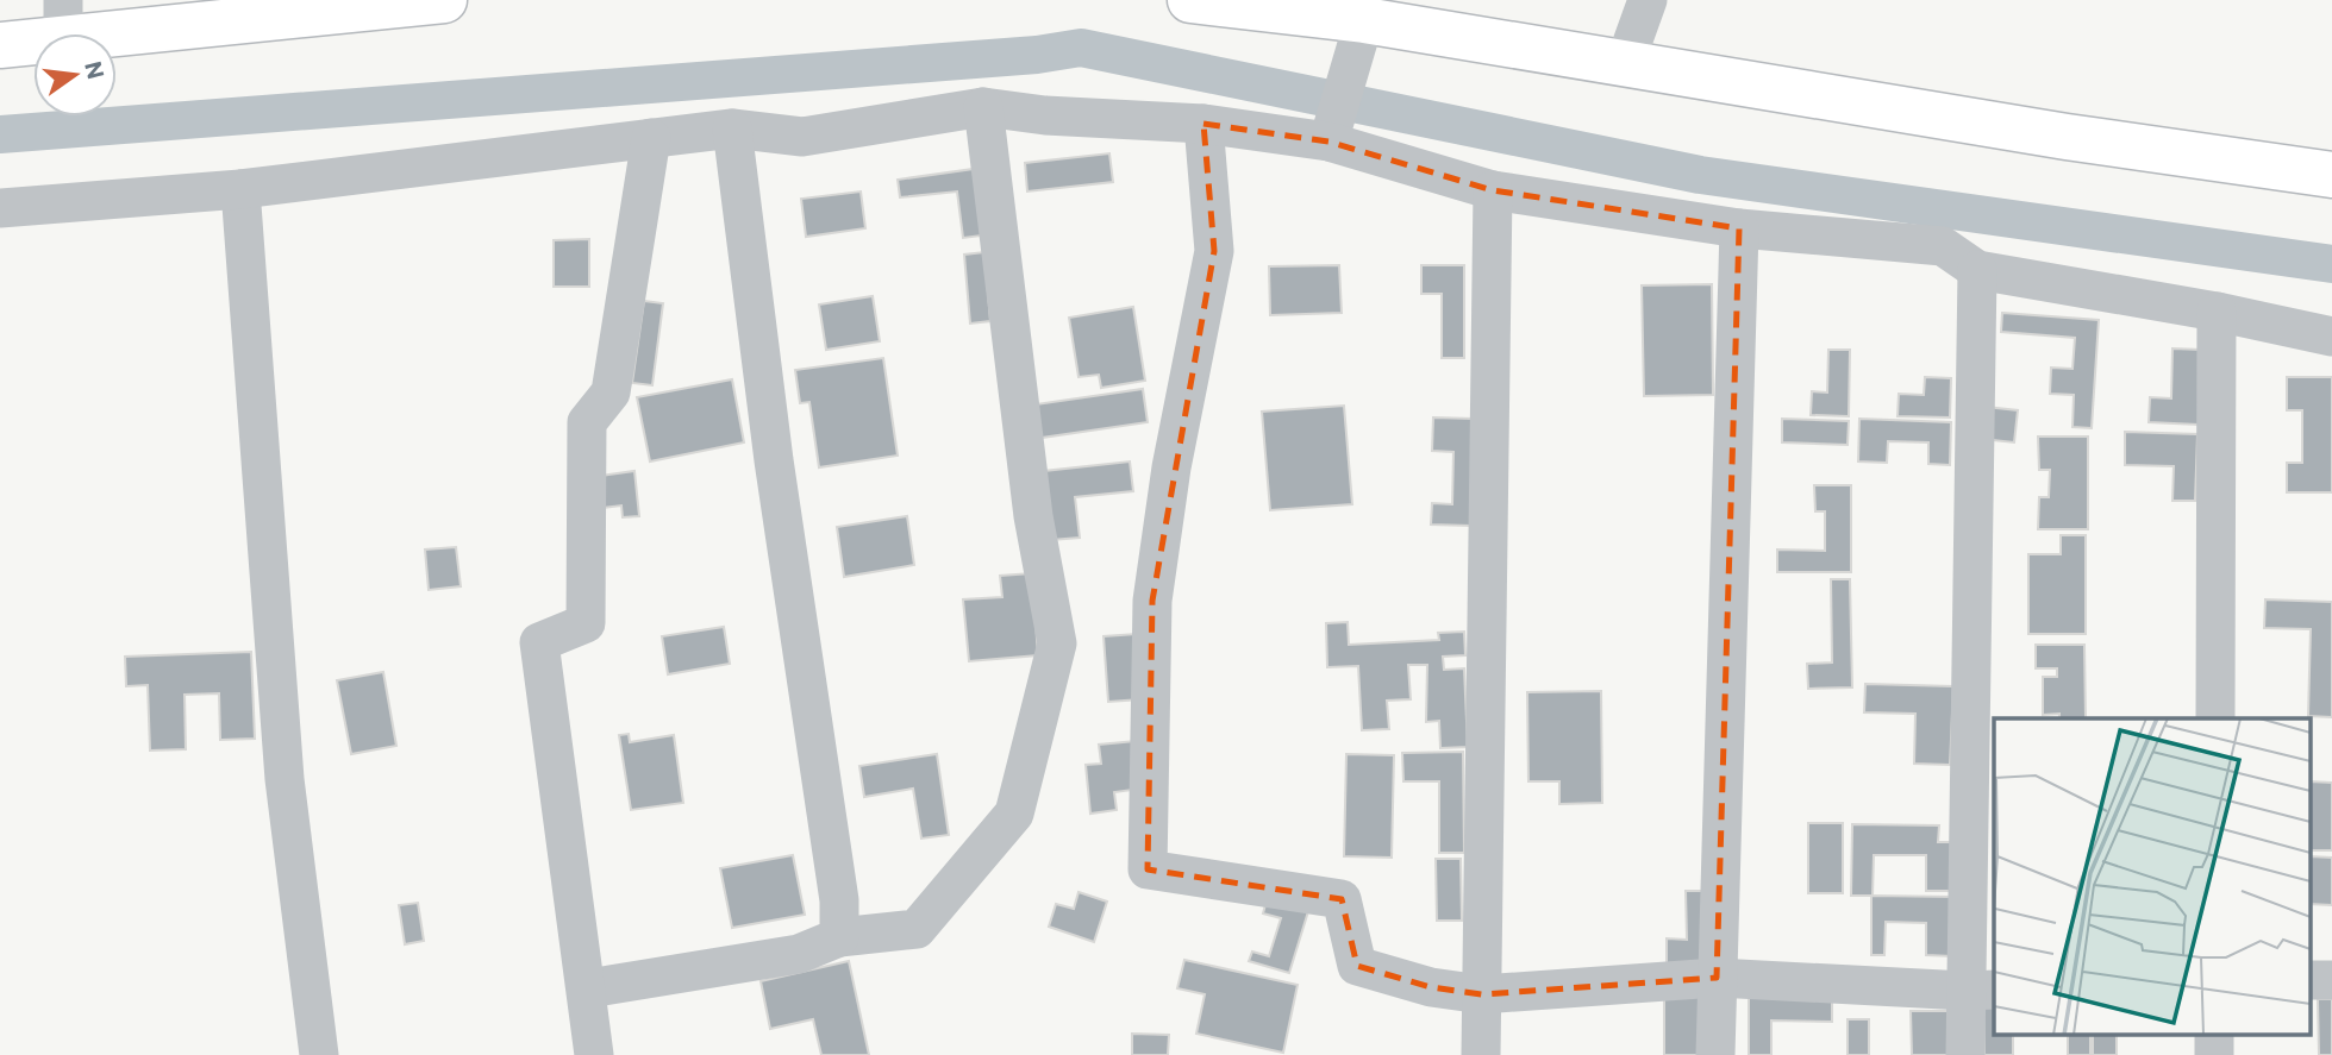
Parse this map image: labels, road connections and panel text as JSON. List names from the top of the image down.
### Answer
{
  "north": "right"
}
